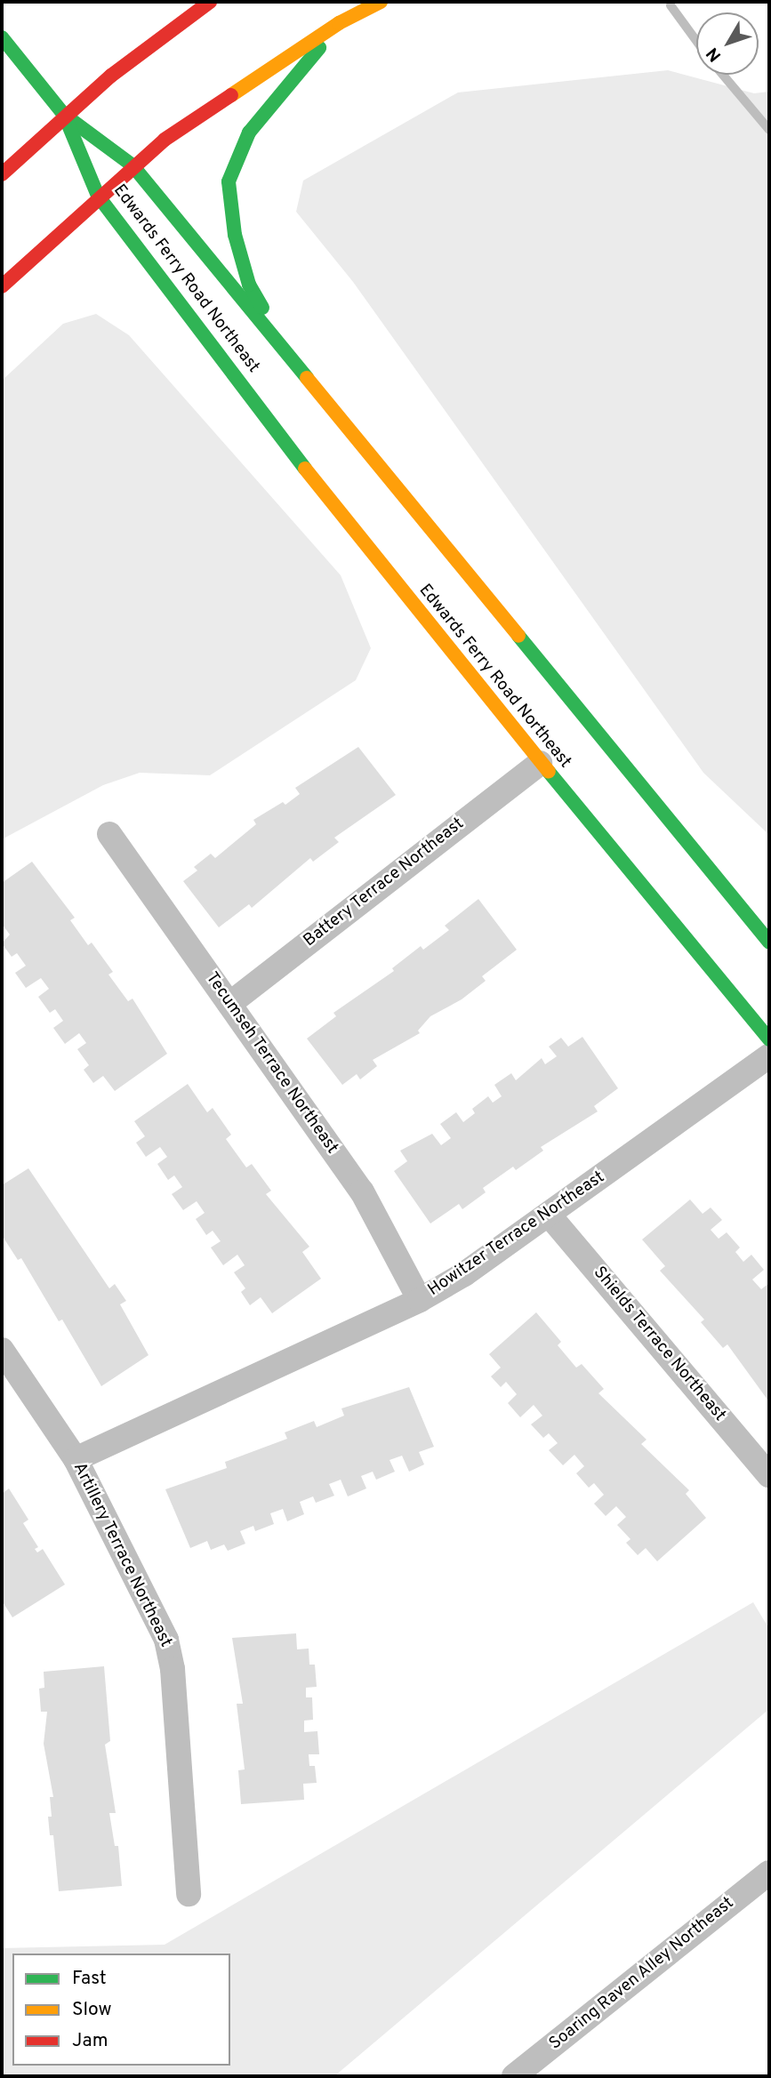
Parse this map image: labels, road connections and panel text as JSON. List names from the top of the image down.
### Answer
{
  "streets": {
    "main road": ["Edwards Ferry Road Northeast"],
    "street": [
      "Battery Terrace Northeast",
      "Tecumseh Terrace Northeast",
      "Howitzer Terrace Northeast",
      "Shields Terrace Northeast",
      "Artillery Terrace Northeast",
      "Soaring Raven Alley Northeast"
    ]
  },
  "crossings": [
    ["Edwards Ferry Road Northeast", "Battery Terrace Northeast"],
    ["Battery Terrace Northeast", "Tecumseh Terrace Northeast"],
    ["Tecumseh Terrace Northeast", "Howitzer Terrace Northeast"],
    ["Howitzer Terrace Northeast", "Shields Terrace Northeast"],
    ["Howitzer Terrace Northeast", "Artillery Terrace Northeast"]
  ],
  "legend": ["Fast", "Slow", "Jam"],
  "north": "bottom left"
}
